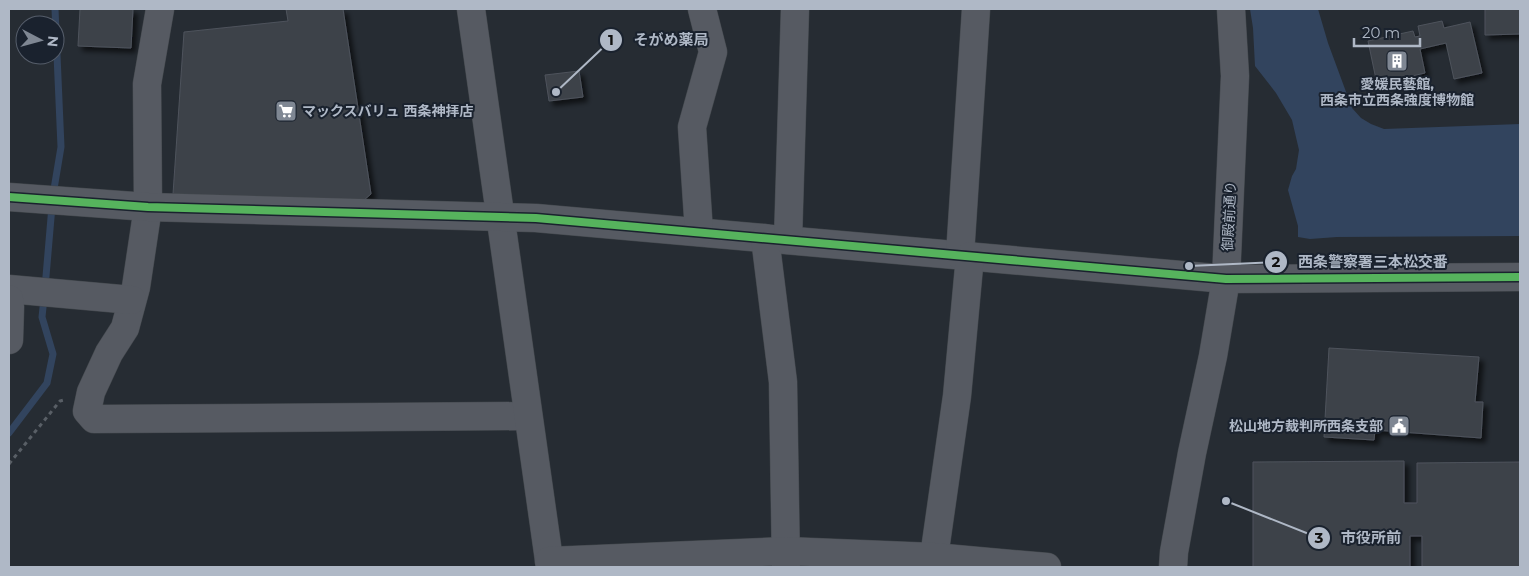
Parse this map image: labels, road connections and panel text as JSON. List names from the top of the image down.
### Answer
{
  "streets": {
    "street": ["御殿前通り"]
  },
  "places": {
    "building": ["愛媛民藝館, 西条市立西条強度博物館"],
    "other": ["そがめ薬局", "西条警察署三本松交番", "市役所前"],
    "supermarket": ["マックスバリュ 西条神拝店"],
    "public building": ["松山地方裁判所西条支部"]
  },
  "scale_bar": "20 m",
  "north": "right"
}
